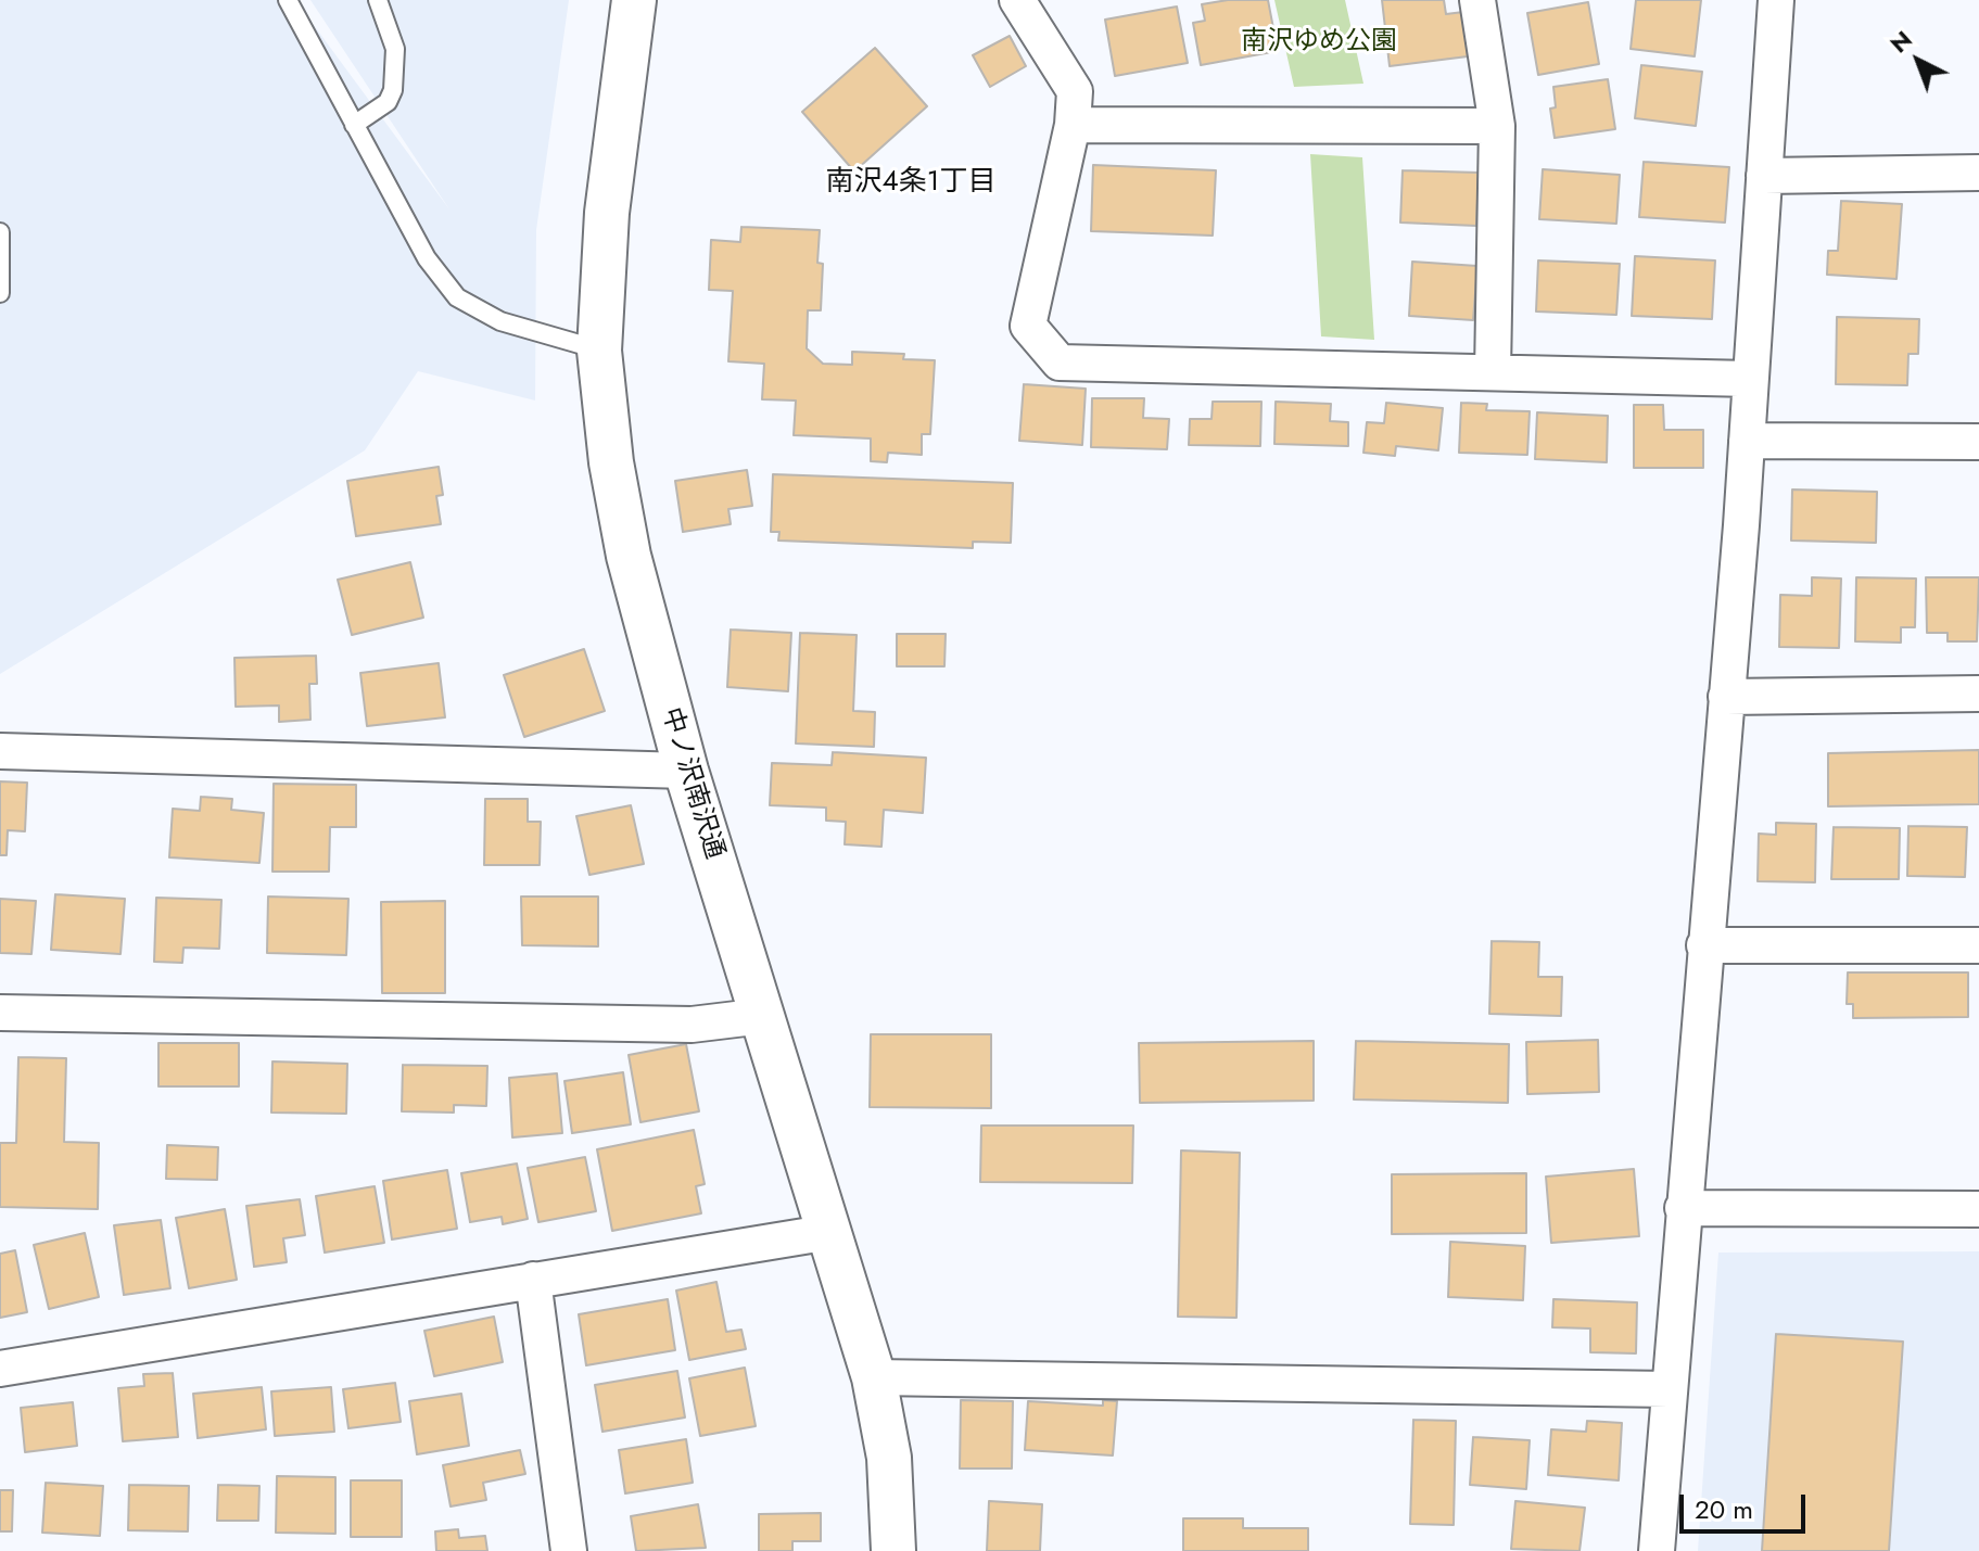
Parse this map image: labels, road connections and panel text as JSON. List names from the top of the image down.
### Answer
{
  "streets": {
    "street": ["中ノ沢南沢通"]
  },
  "districts": ["南沢4条1丁目"],
  "parks": ["南沢ゆめ公園"],
  "scale_bar": "20 m",
  "north": "top left"
}
